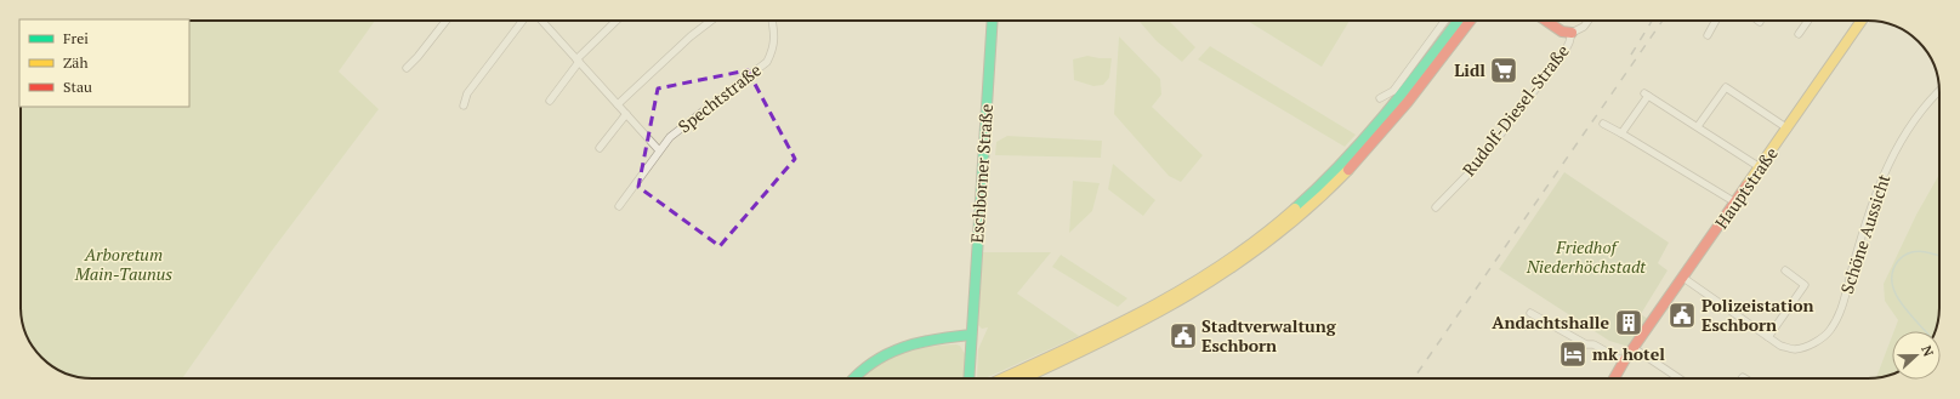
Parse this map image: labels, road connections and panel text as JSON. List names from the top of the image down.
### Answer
{
  "streets": {
    "main road": ["Eschborner Straße", "Hauptstraße"],
    "street": ["Spechtstraße", "Rudolf-Diesel-Straße", "Schöne Aussicht"]
  },
  "crossings": [
    ["Hauptstraße", "Schöne Aussicht"]
  ],
  "parks": ["Friedhof Niederhöchstadt", "Arboretum Main-Taunus"],
  "places": {
    "supermarket": ["Lidl"],
    "public building": ["Polizeistation Eschborn", "Stadtverwaltung Eschborn"],
    "building": ["Andachtshalle"],
    "hotel": ["mk hotel"]
  },
  "legend": ["Frei", "Zäh", "Stau"],
  "north": "right"
}
